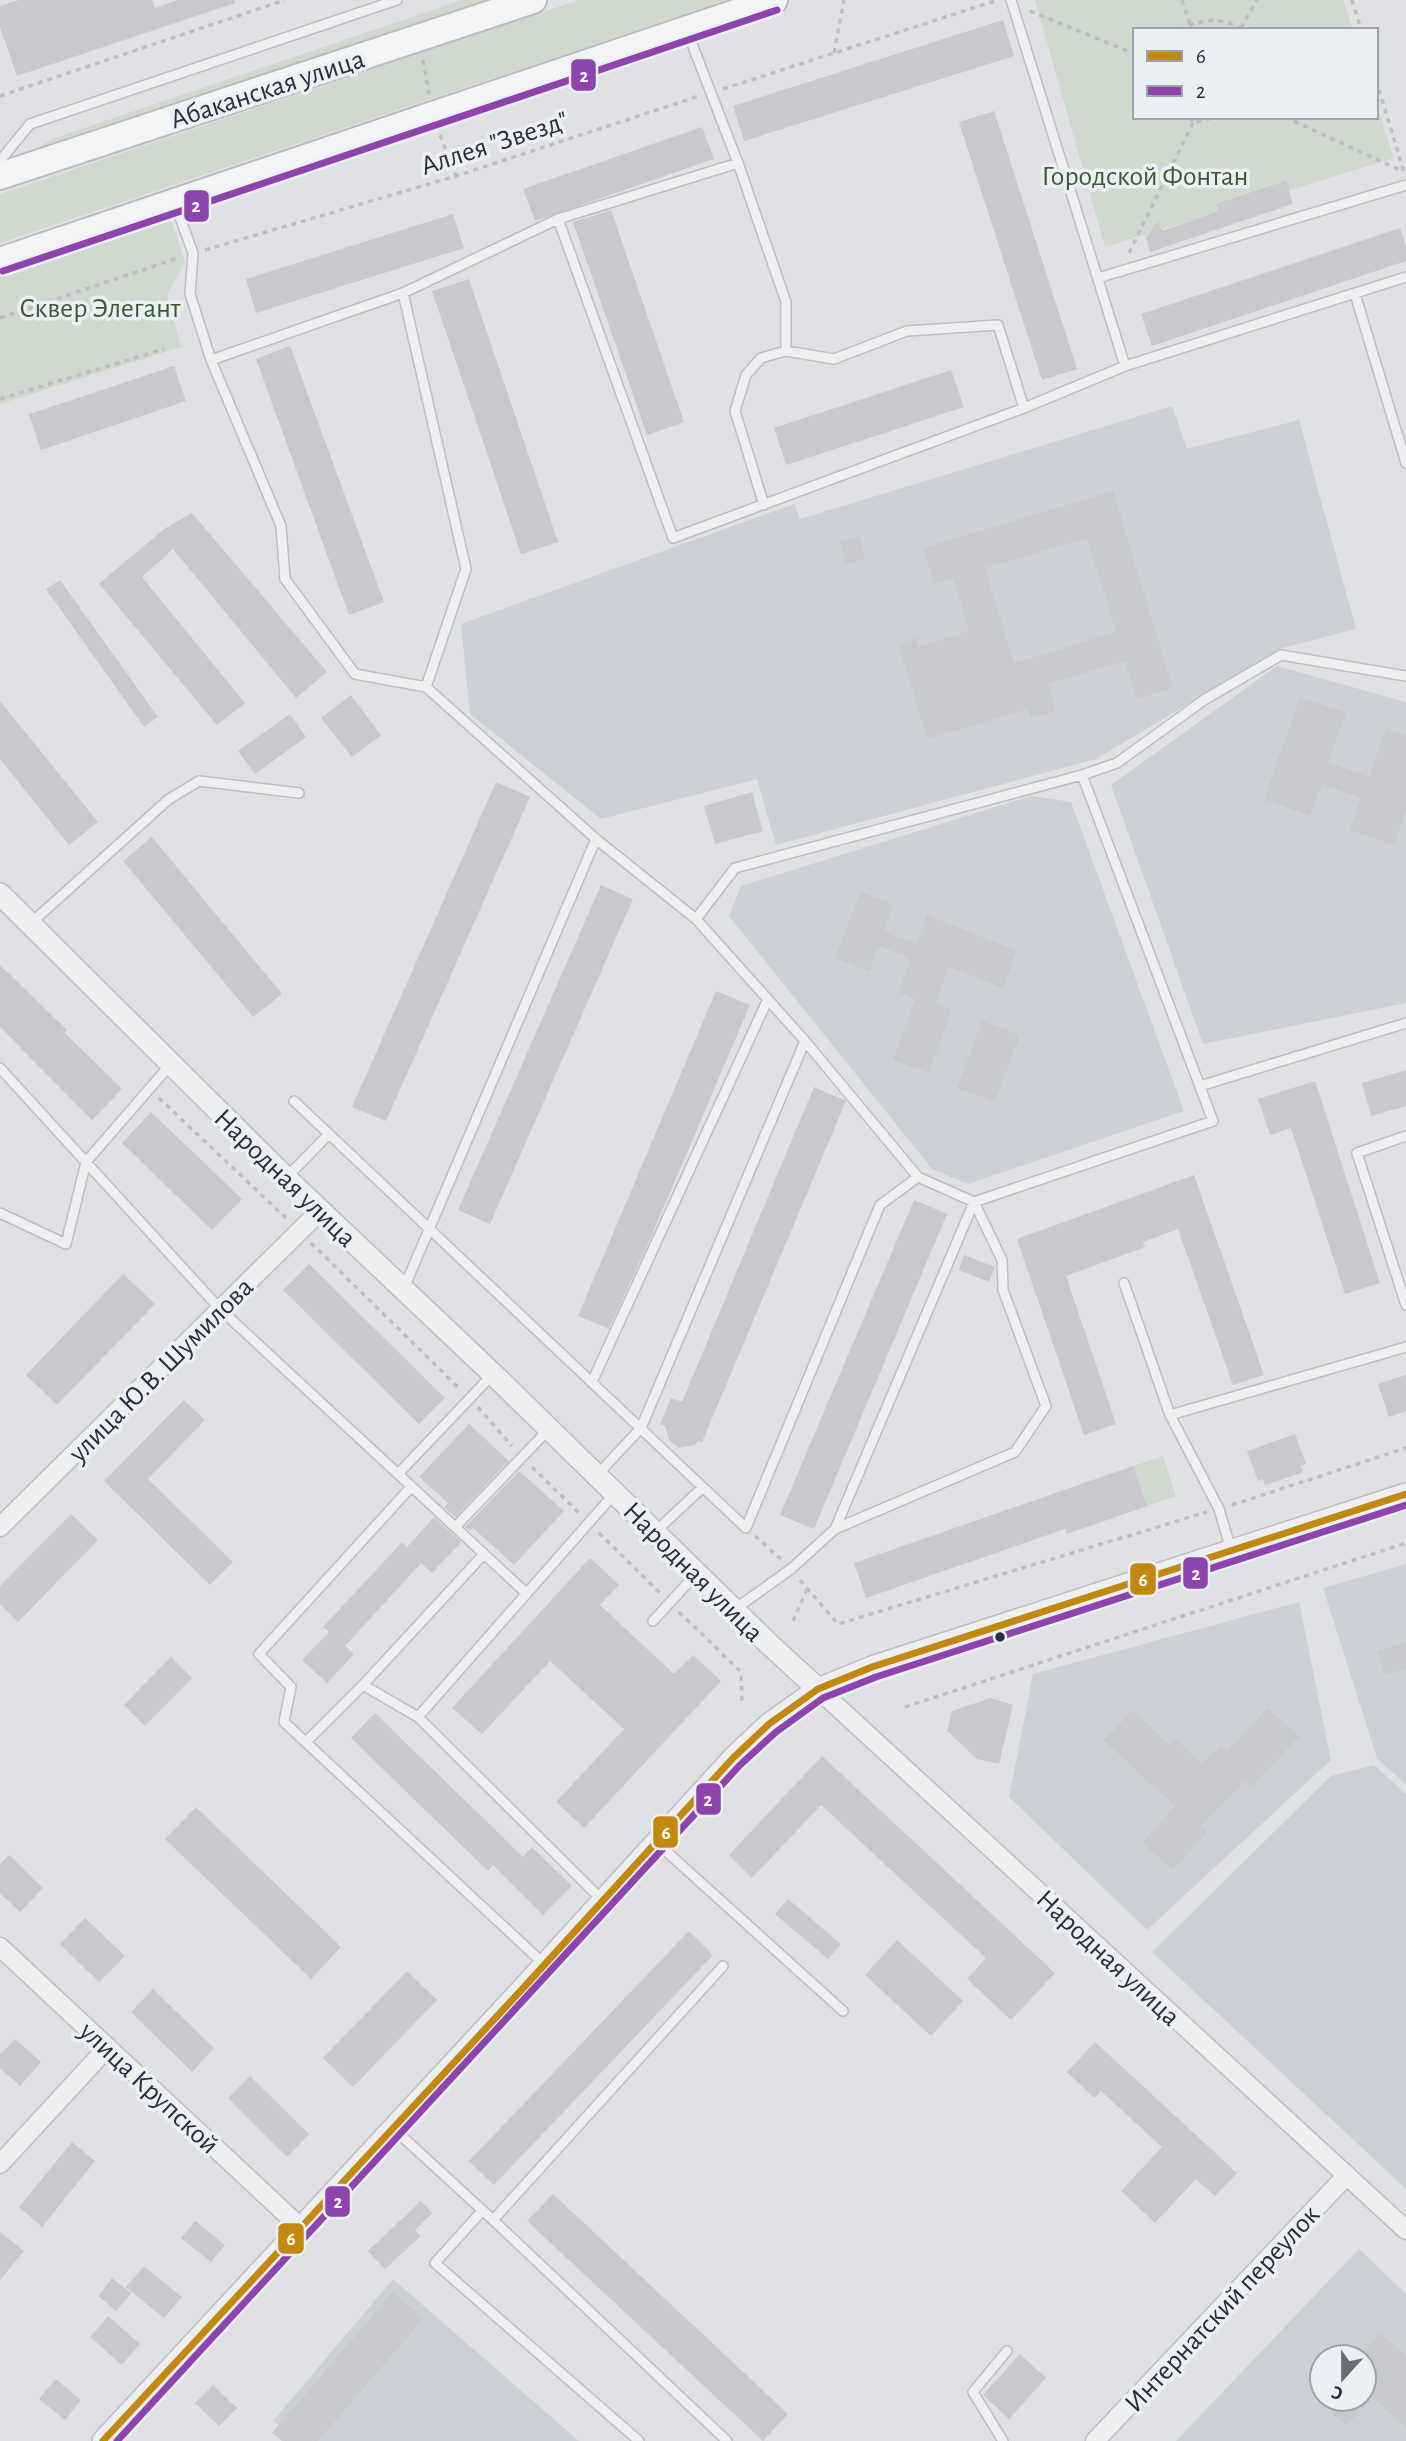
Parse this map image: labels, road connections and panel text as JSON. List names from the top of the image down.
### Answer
{
  "streets": {
    "main road": ["Абаканская улица"],
    "street": [
      "Народная улица",
      "улица Ю.В. Шумилова",
      "улица Крупской",
      "Интернатский переулок"
    ],
    "path": ["Аллея \"Звезд\""]
  },
  "crossings": [
    ["Народная улица", "улица Ю.В. Шумилова"],
    ["Народная улица", "Интернатский переулок"]
  ],
  "parks": ["Городской Фонтан", "Сквер Элегант"],
  "lines": ["transit line 2", "transit line 6"],
  "legend": ["6", "2"],
  "north": "bottom"
}
